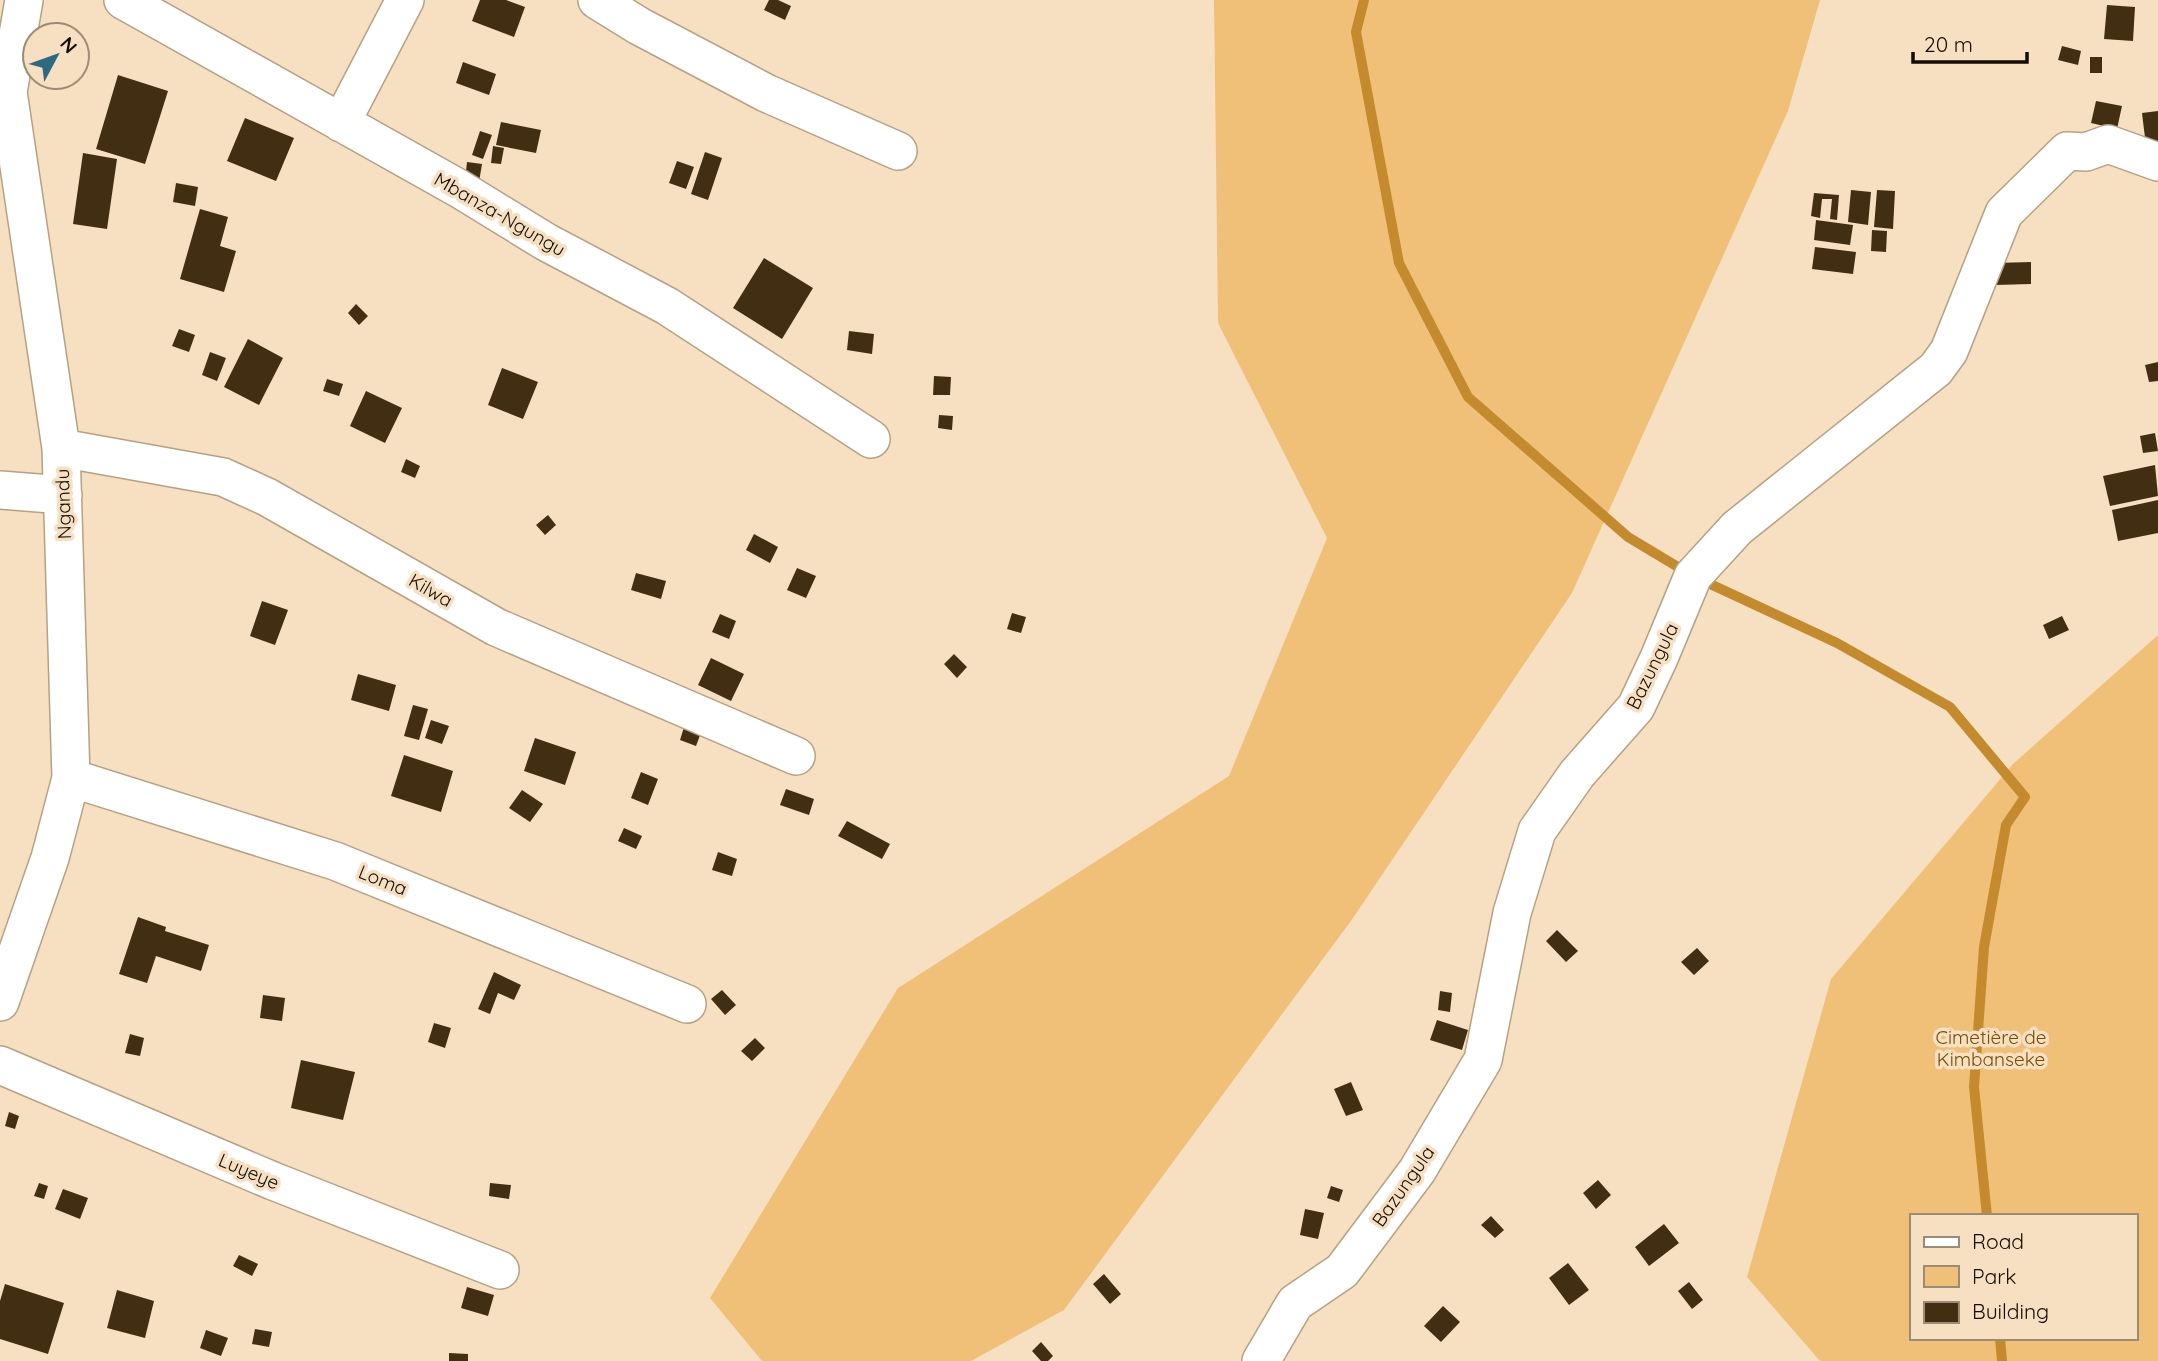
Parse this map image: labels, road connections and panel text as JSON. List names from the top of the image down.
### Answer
{
  "streets": {
    "street": [
      "Mbanza-Ngungu",
      "Ngandu",
      "Kilwa",
      "Bazungula",
      "Loma",
      "Luyeye"
    ]
  },
  "crossings": [
    ["Ngandu", "Kilwa"],
    ["Ngandu", "Loma"]
  ],
  "parks": ["Cimetière de Kimbanseke"],
  "legend": ["Road", "Park", "Building"],
  "scale_bar": "20 m",
  "north": "top right"
}
